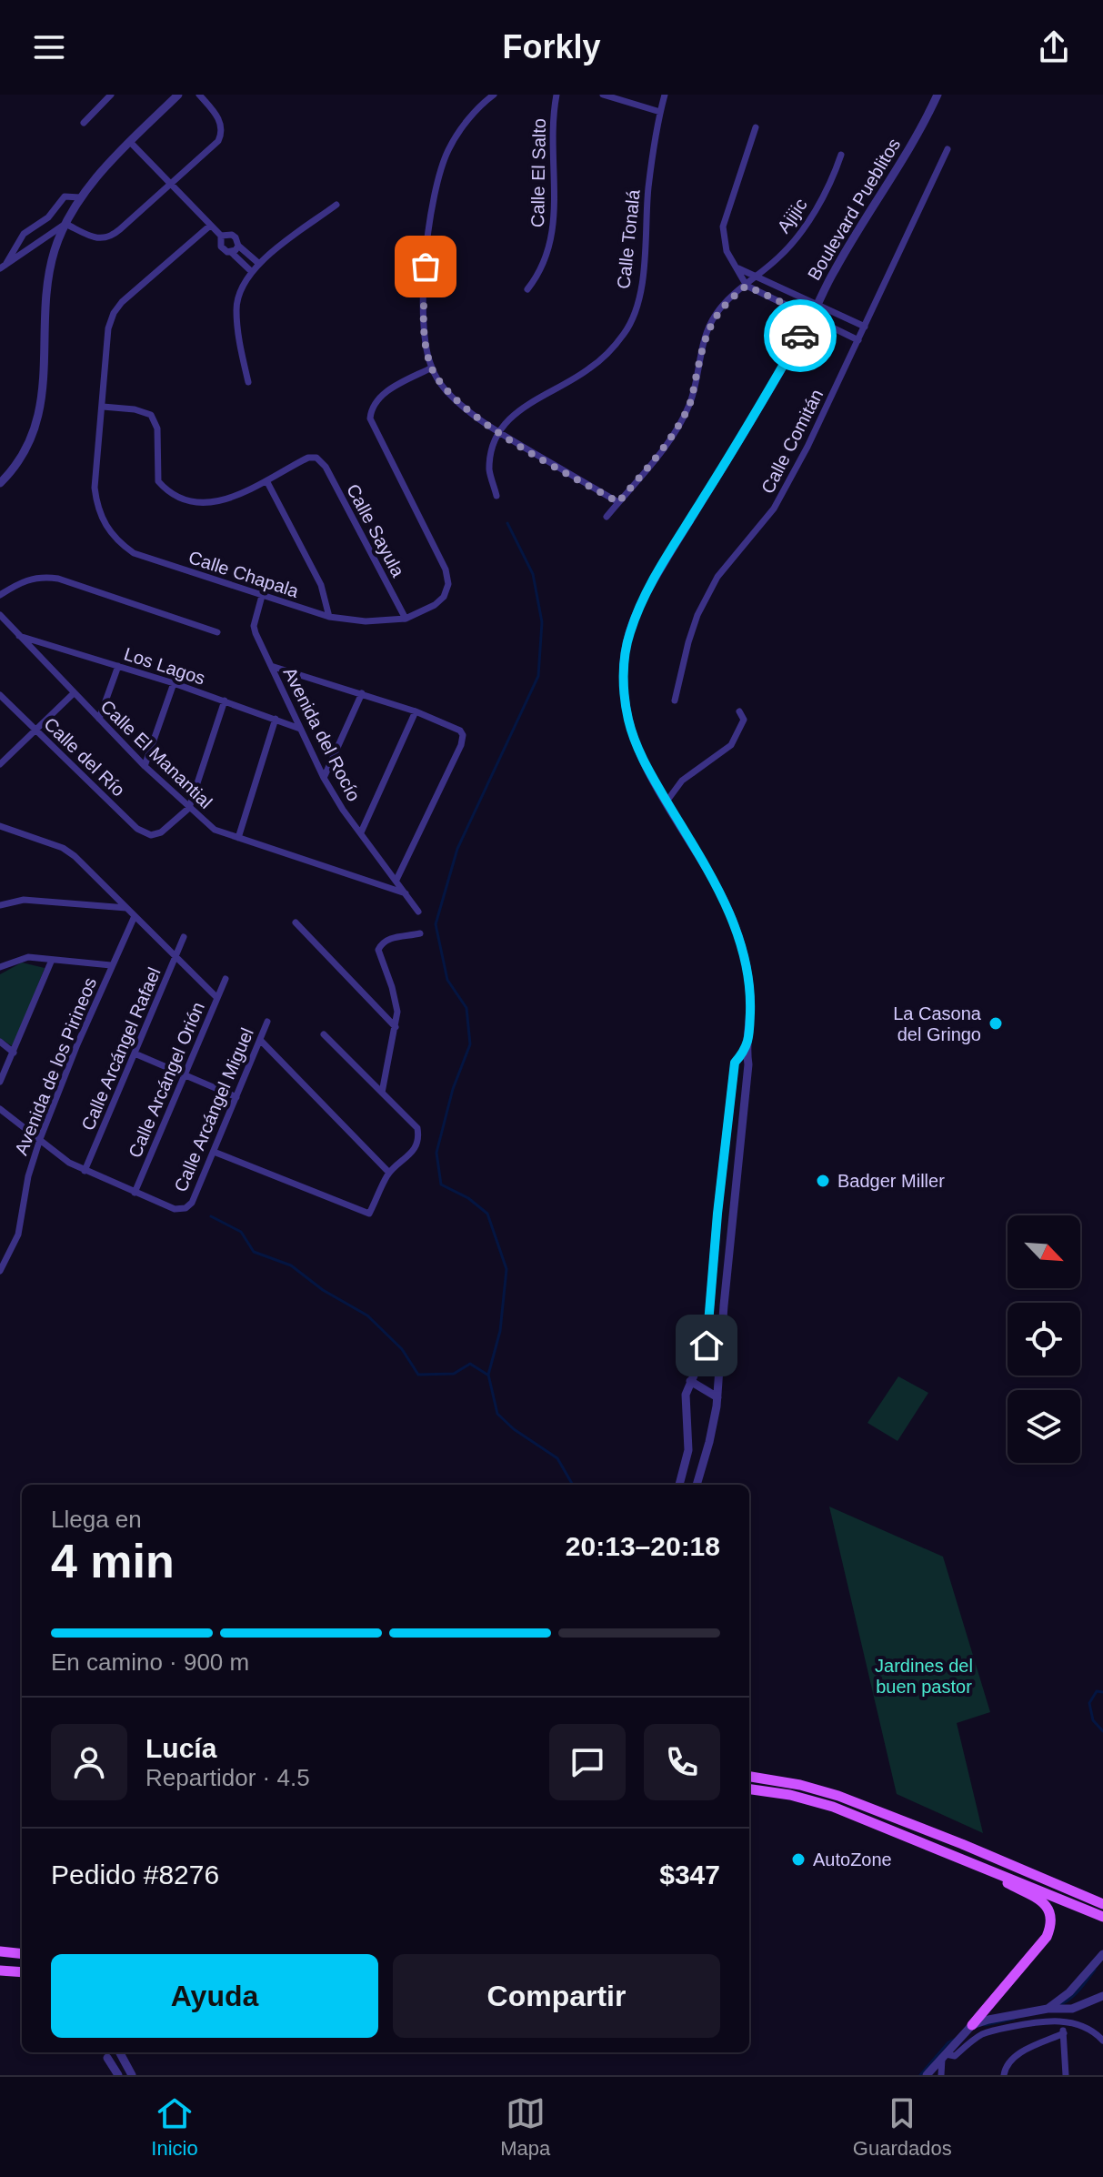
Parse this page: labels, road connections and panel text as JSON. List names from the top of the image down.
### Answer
{
  "streets": {
    "street": [
      "Calle El Salto",
      "Boulevard Pueblitos",
      "Ajijic",
      "Calle Tonalá",
      "Calle Comitán",
      "Calle Sayula",
      "Calle Chapala",
      "Los Lagos",
      "Avenida del Rocío",
      "Calle El Manantial",
      "Calle del Río",
      "Calle Arcángel Rafael",
      "Avenida de los Pirineos",
      "Calle Arcángel Orión",
      "Calle Arcángel Miguel"
    ]
  },
  "crossings": [
    ["Calle Sayula", "Calle Chapala"],
    ["Calle Chapala", "Avenida del Rocío"],
    ["Los Lagos", "Avenida del Rocío"],
    ["Los Lagos", "Calle El Manantial"],
    ["Avenida del Rocío", "Calle El Manantial"],
    ["Calle El Manantial", "Calle del Río"],
    ["Calle Arcángel Orión", "Calle Arcángel Miguel"]
  ],
  "parks": ["Jardines del buen pastor"],
  "places": ["La Casona del Gringo", "Badger Miller", "AutoZone"],
  "north": "bottom right",
  "page": {
    "header": "Forkly",
    "heading": ["4 min", "Llega en", "20:13–20:18"],
    "panel": [
      "Lucía",
      "Repartidor · 4.5",
      "Pedido #8276",
      "$347"
    ],
    "bar": "En camino · 900 m",
    "buttons": ["Ayuda", "Compartir"],
    "tabs": ["Inicio", "Mapa", "Guardados"]
  }
}
